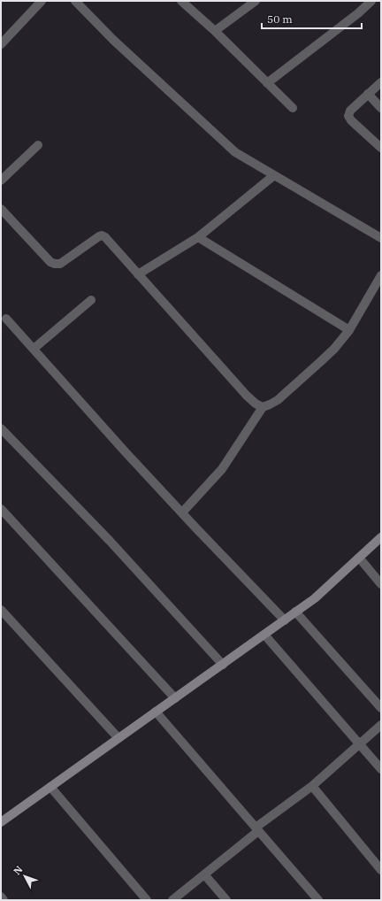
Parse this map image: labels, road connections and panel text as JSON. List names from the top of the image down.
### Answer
{
  "scale_bar": "50 m",
  "north": "top left"
}
